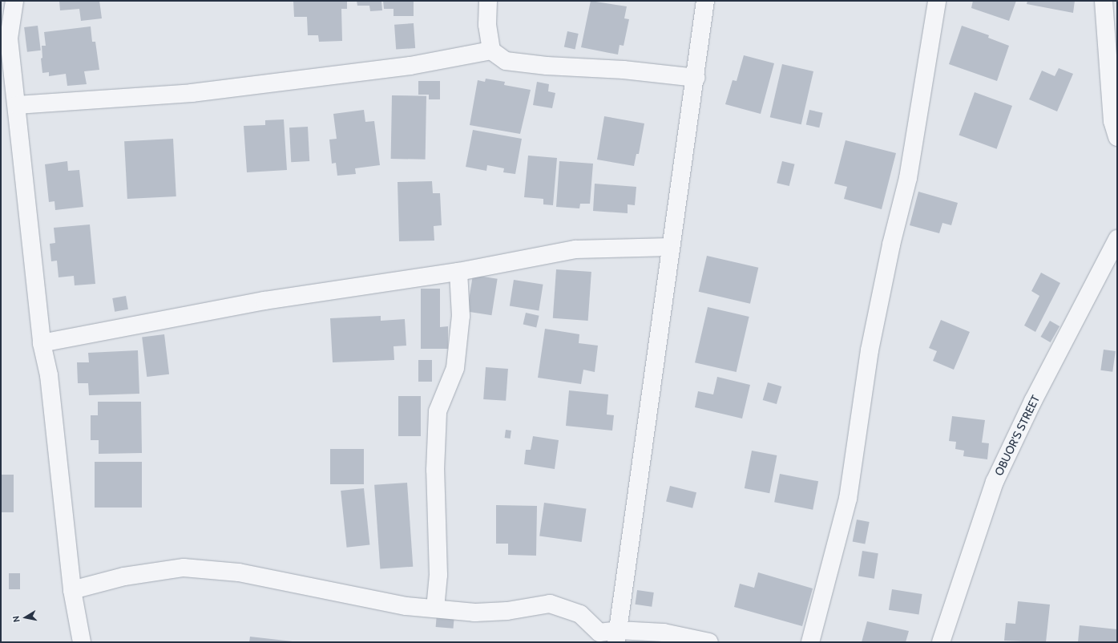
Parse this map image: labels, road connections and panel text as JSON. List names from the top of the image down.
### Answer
{
  "streets": {
    "street": ["OBUOR’S STREET"]
  },
  "north": "left"
}
